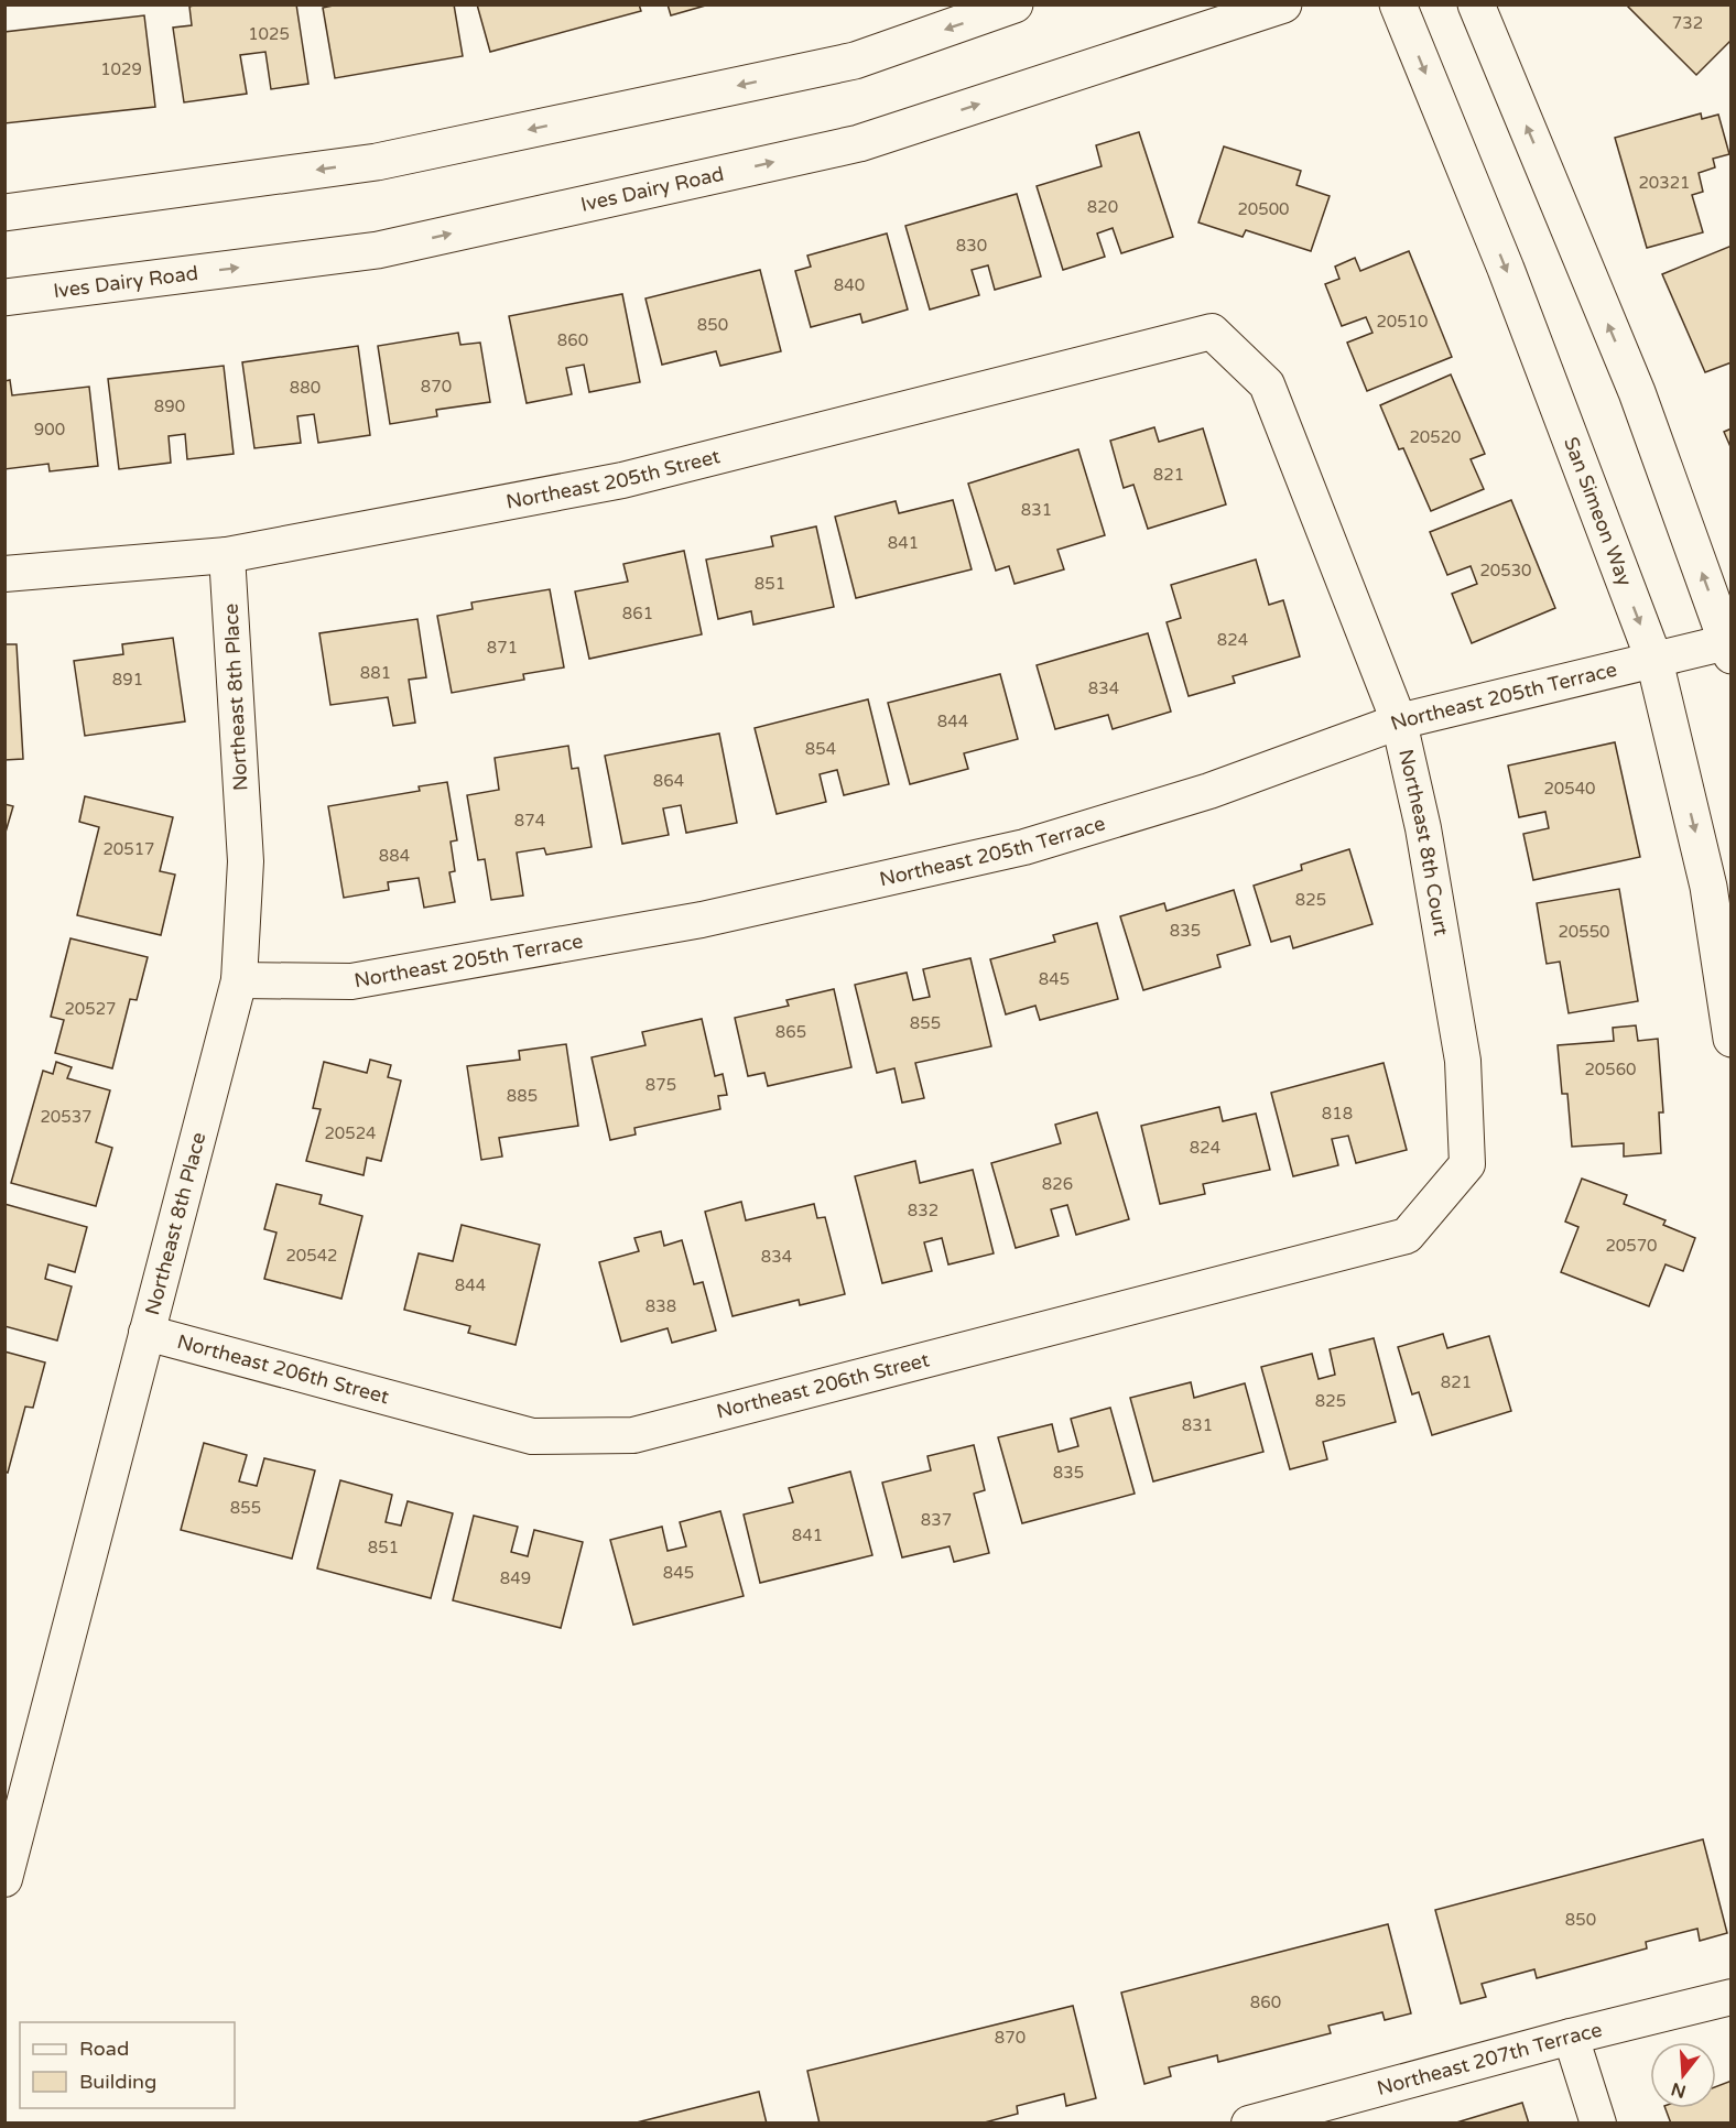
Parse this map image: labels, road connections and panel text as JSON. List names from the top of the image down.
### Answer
{
  "streets": {
    "main road": ["Ives Dairy Road", "San Simeon Way"],
    "street": [
      "Northeast 205th Street",
      "Northeast 8th Place",
      "Northeast 205th Terrace",
      "Northeast 8th Court",
      "Northeast 206th Street",
      "Northeast 207th Terrace"
    ]
  },
  "crossings": [
    ["Northeast 205th Street", "Northeast 8th Place"],
    ["Northeast 205th Street", "Northeast 8th Court"],
    ["San Simeon Way", "Northeast 205th Terrace"],
    ["Northeast 8th Place", "Northeast 205th Terrace"],
    ["Northeast 8th Place", "Northeast 206th Street"],
    ["Northeast 205th Terrace", "Northeast 8th Court"],
    ["Northeast 8th Court", "Northeast 206th Street"]
  ],
  "house_numbers": [
    "732",
    "1025",
    "1029",
    "20321",
    "820",
    "20500",
    "830",
    "840",
    "20510",
    "850",
    "860",
    "870",
    "880",
    "890",
    "900",
    "20520",
    "821",
    "831",
    "841",
    "20530",
    "851",
    "861",
    "824",
    "871",
    "881",
    "891",
    "834",
    "844",
    "854",
    "864",
    "20540",
    "874",
    "20517",
    "884",
    "825",
    "835",
    "20550",
    "845",
    "20527",
    "855",
    "865",
    "20560",
    "875",
    "885",
    "818",
    "20537",
    "20524",
    "824",
    "826",
    "832",
    "20570",
    "20542",
    "834",
    "844",
    "838",
    "821",
    "825",
    "831",
    "835",
    "855",
    "837",
    "841",
    "851",
    "845",
    "849",
    "850",
    "860",
    "870"
  ],
  "legend": ["Road", "Building"],
  "north": "bottom"
}
